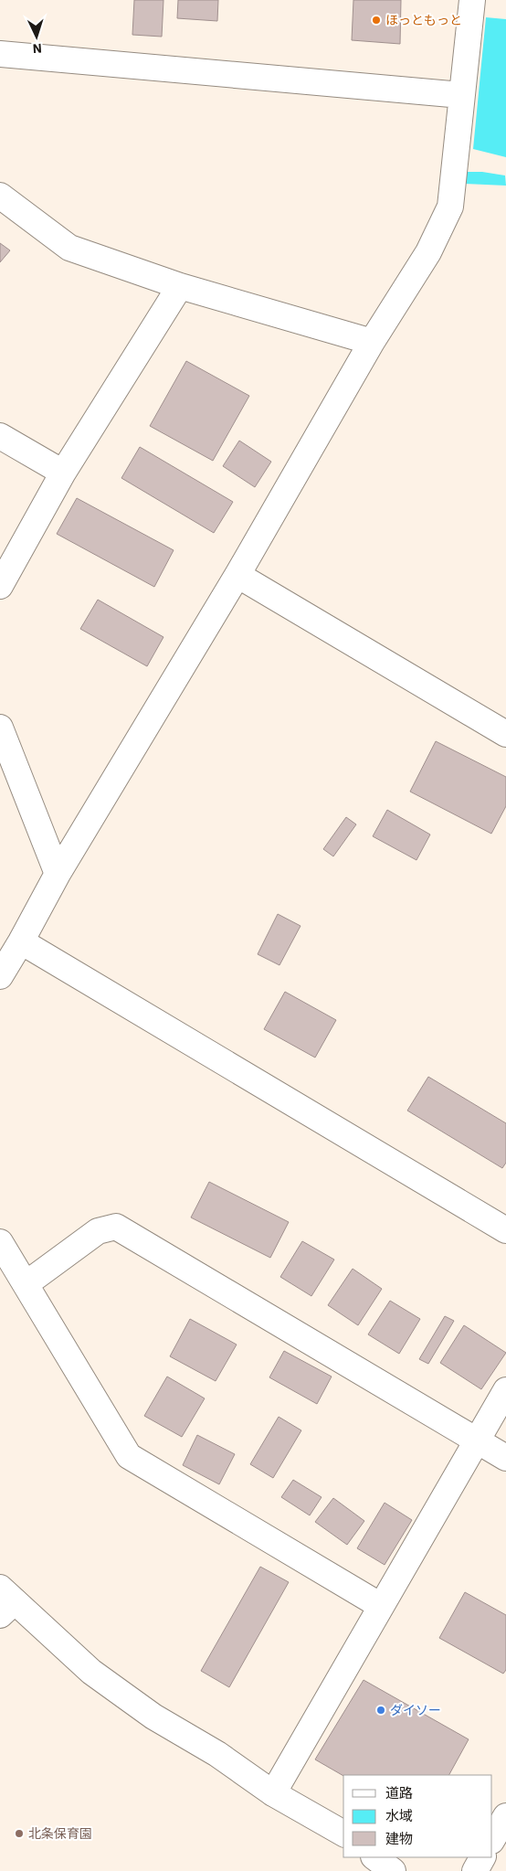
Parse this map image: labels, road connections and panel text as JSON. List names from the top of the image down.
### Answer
{
  "places": ["ほっともっと", "ダイソー", "北条保育園"],
  "legend": ["道路", "水域", "建物"],
  "north": "bottom"
}
